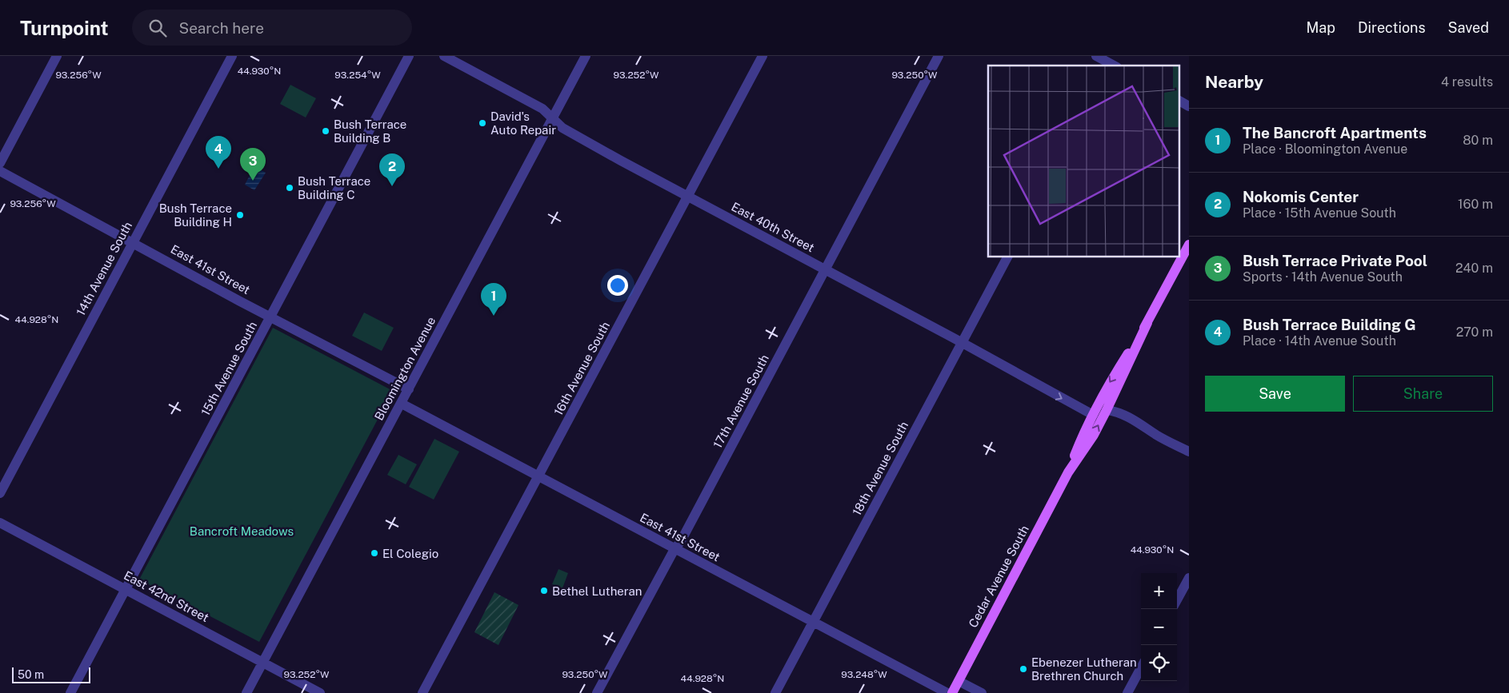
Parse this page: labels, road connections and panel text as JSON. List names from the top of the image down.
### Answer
{
  "streets": {
    "main road": ["Cedar Avenue South"],
    "street": [
      "East 40th Street",
      "14th Avenue South",
      "East 41st Street",
      "15th Avenue South",
      "Bloomington Avenue",
      "16th Avenue South",
      "17th Avenue South",
      "18th Avenue South",
      "East 42nd Street"
    ]
  },
  "crossings": [
    ["East 40th Street", "Bloomington Avenue"],
    ["East 40th Street", "16th Avenue South"],
    ["East 40th Street", "17th Avenue South"],
    ["East 40th Street", "18th Avenue South"],
    ["East 40th Street", "Cedar Avenue South"],
    ["14th Avenue South", "East 41st Street"],
    ["East 41st Street", "15th Avenue South"],
    ["East 41st Street", "Bloomington Avenue"],
    ["East 41st Street", "16th Avenue South"],
    ["East 41st Street", "17th Avenue South"],
    ["East 41st Street", "18th Avenue South"],
    ["15th Avenue South", "East 42nd Street"],
    ["Bloomington Avenue", "East 42nd Street"]
  ],
  "parks": ["Bancroft Meadows"],
  "places": [
    "David's Auto Repair",
    "Bush Terrace Building B",
    "Bush Terrace Building C",
    "Bush Terrace Building H",
    "El Colegio",
    "Bethel Lutheran",
    "Ebenezer Lutheran Brethren Church"
  ],
  "scale_bar": "50 m",
  "page": {
    "header": "Turnpoint",
    "search": "Search here",
    "nav": ["Map", "Directions", "Saved"],
    "heading": ["Nearby", "4 results"],
    "list": [
      {
        "mark": "1",
        "name": "The Bancroft Apartments",
        "note": "Place · Bloomington Avenue",
        "value": "80 m"
      },
      {
        "mark": "2",
        "name": "Nokomis Center",
        "note": "Place · 15th Avenue South",
        "value": "160 m"
      },
      {
        "mark": "3",
        "name": "Bush Terrace Private Pool",
        "note": "Sports · 14th Avenue South",
        "value": "240 m"
      },
      {
        "mark": "4",
        "name": "Bush Terrace Building G",
        "note": "Place · 14th Avenue South",
        "value": "270 m"
      }
    ],
    "pins": [
      "4",
      "3",
      "2",
      "1"
    ],
    "buttons": ["Save", "Share"],
    "map_buttons": ["+", "−"],
    "scale": "50 m"
  },
  "coordinates": [
    "44.930°N",
    "93.256°W",
    "93.254°W",
    "93.252°W",
    "93.250°W",
    "44.928°N",
    "93.248°W"
  ]
}
